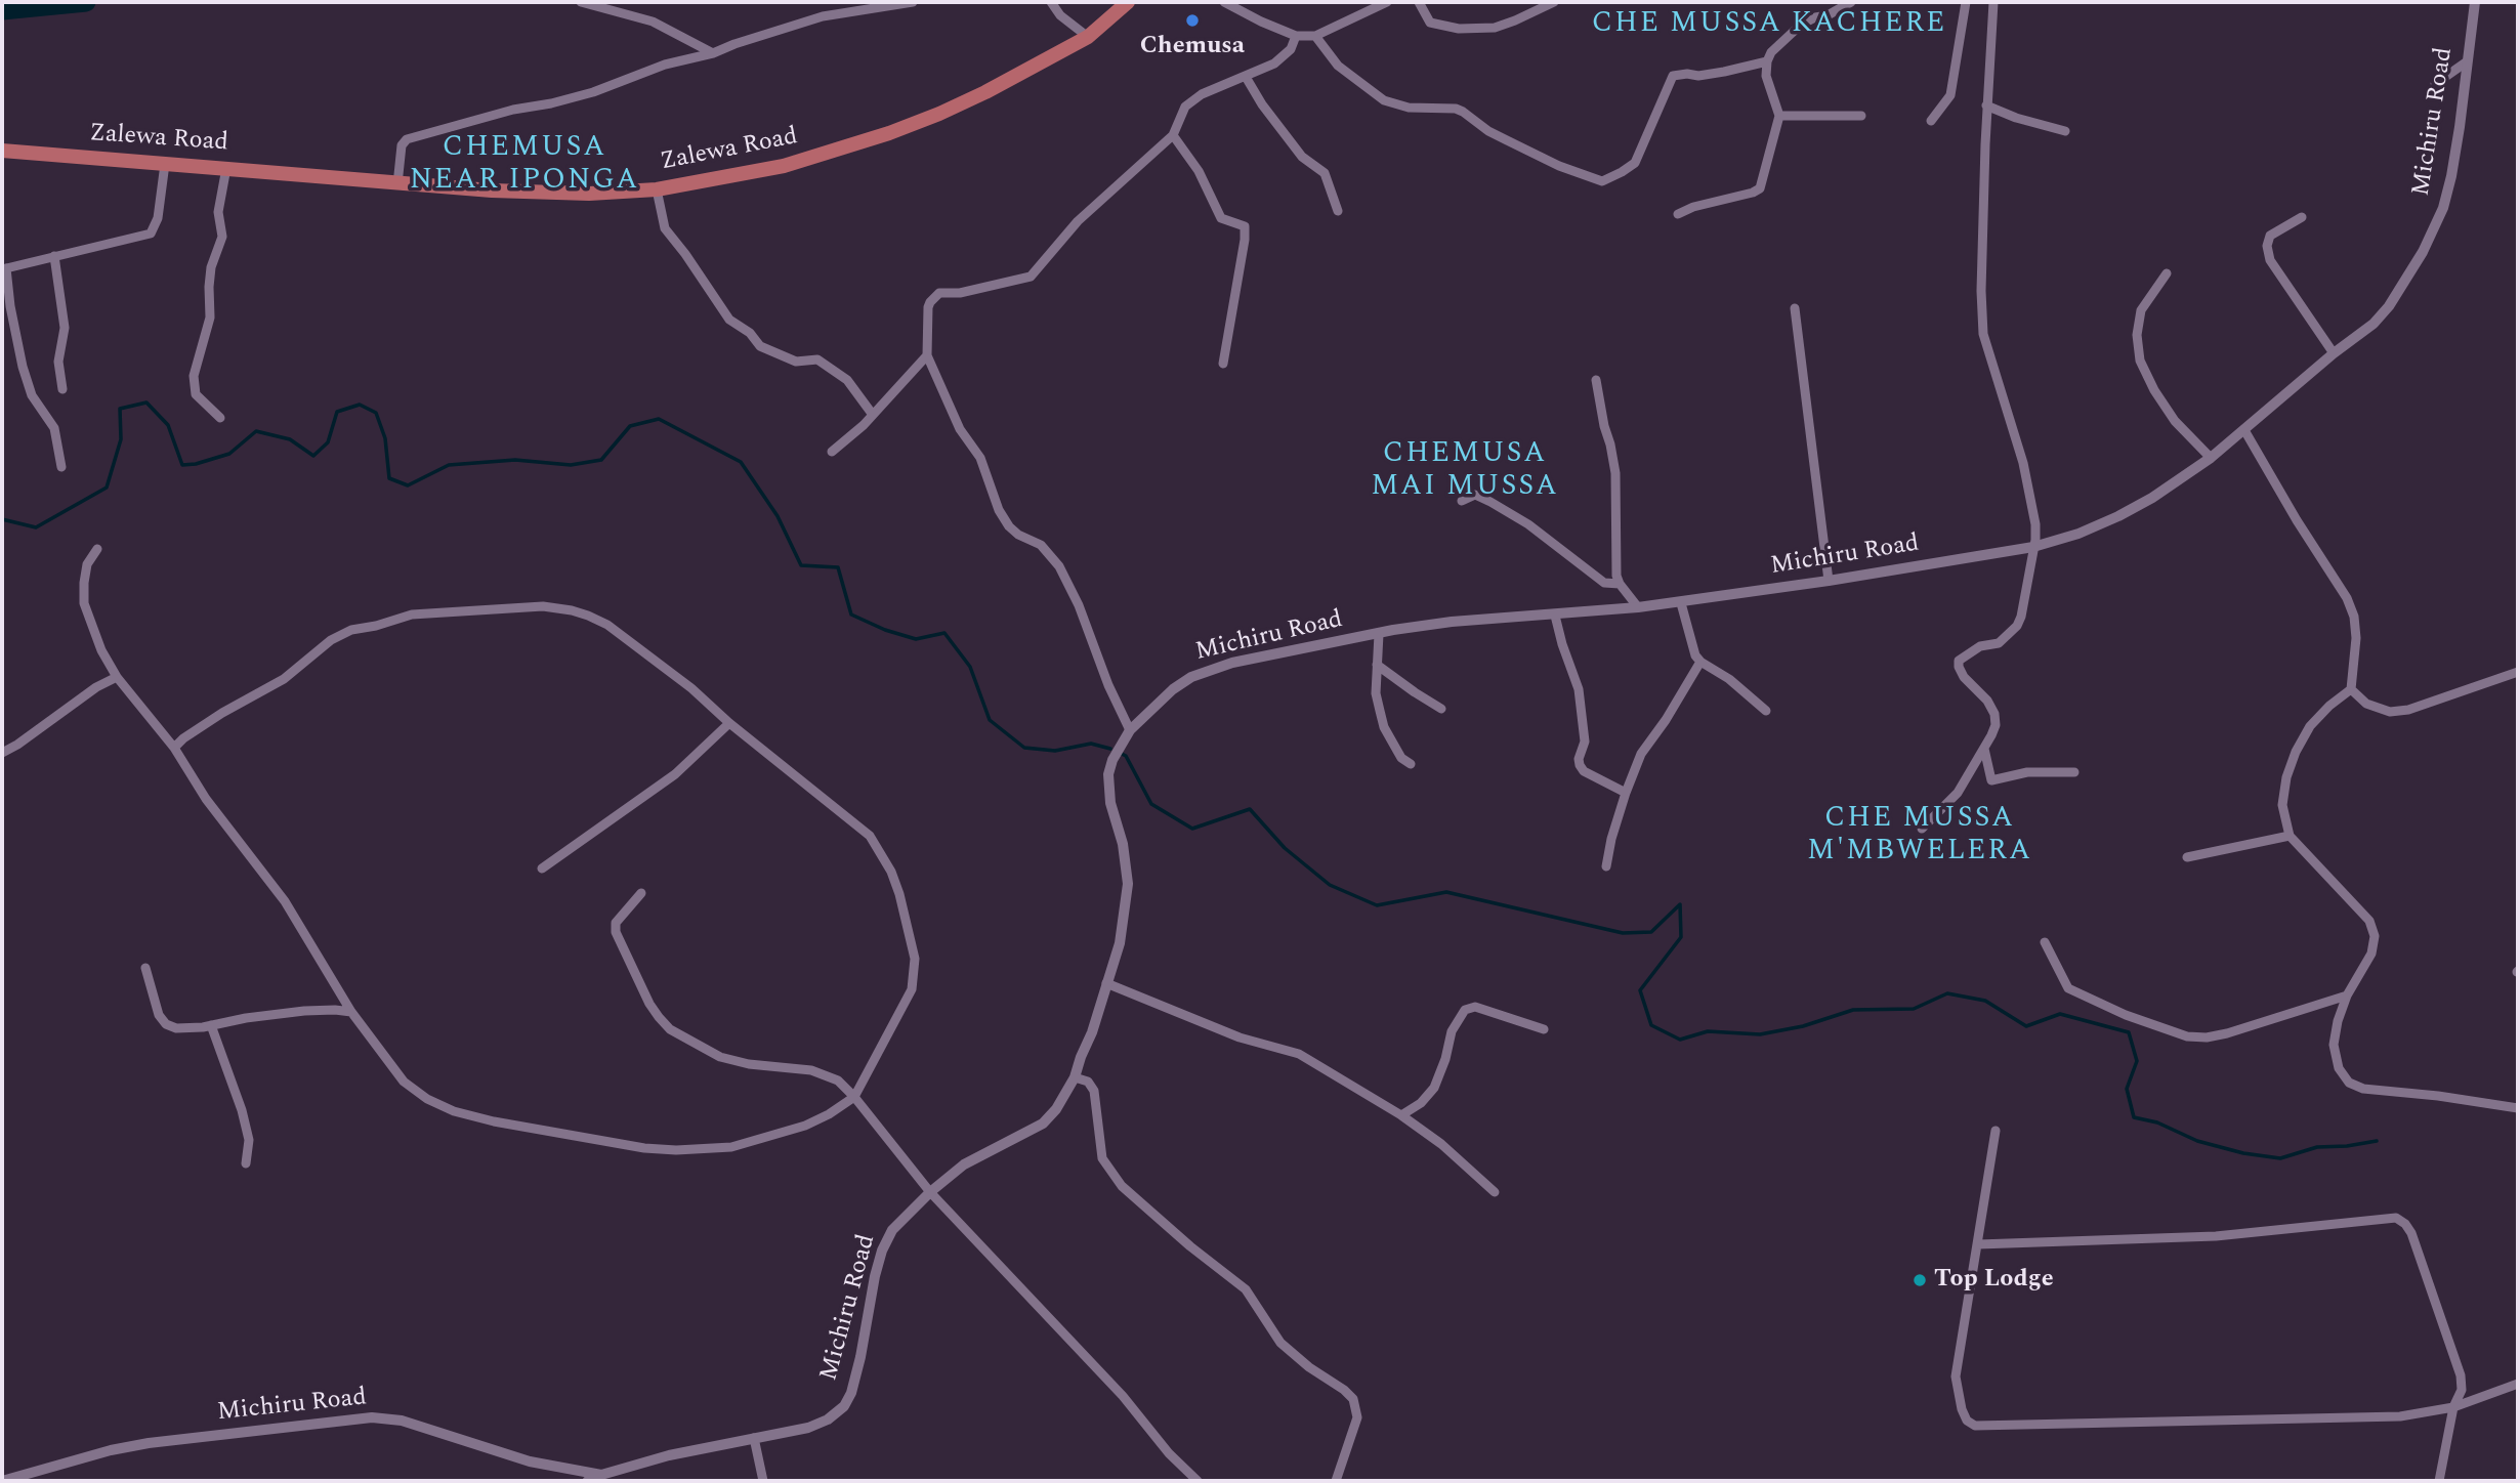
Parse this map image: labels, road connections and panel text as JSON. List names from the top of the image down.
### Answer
{
  "streets": {
    "highway": ["Zalewa Road"],
    "street": ["Michiru Road"]
  },
  "districts": [
    "CHE MUSSA KACHERE",
    "CHEMUSA NEAR IPONGA",
    "CHEMUSA MAI MUSSA",
    "CHE MUSSA M'MBWELERA"
  ],
  "places": ["Chemusa", "Top Lodge"]
}
